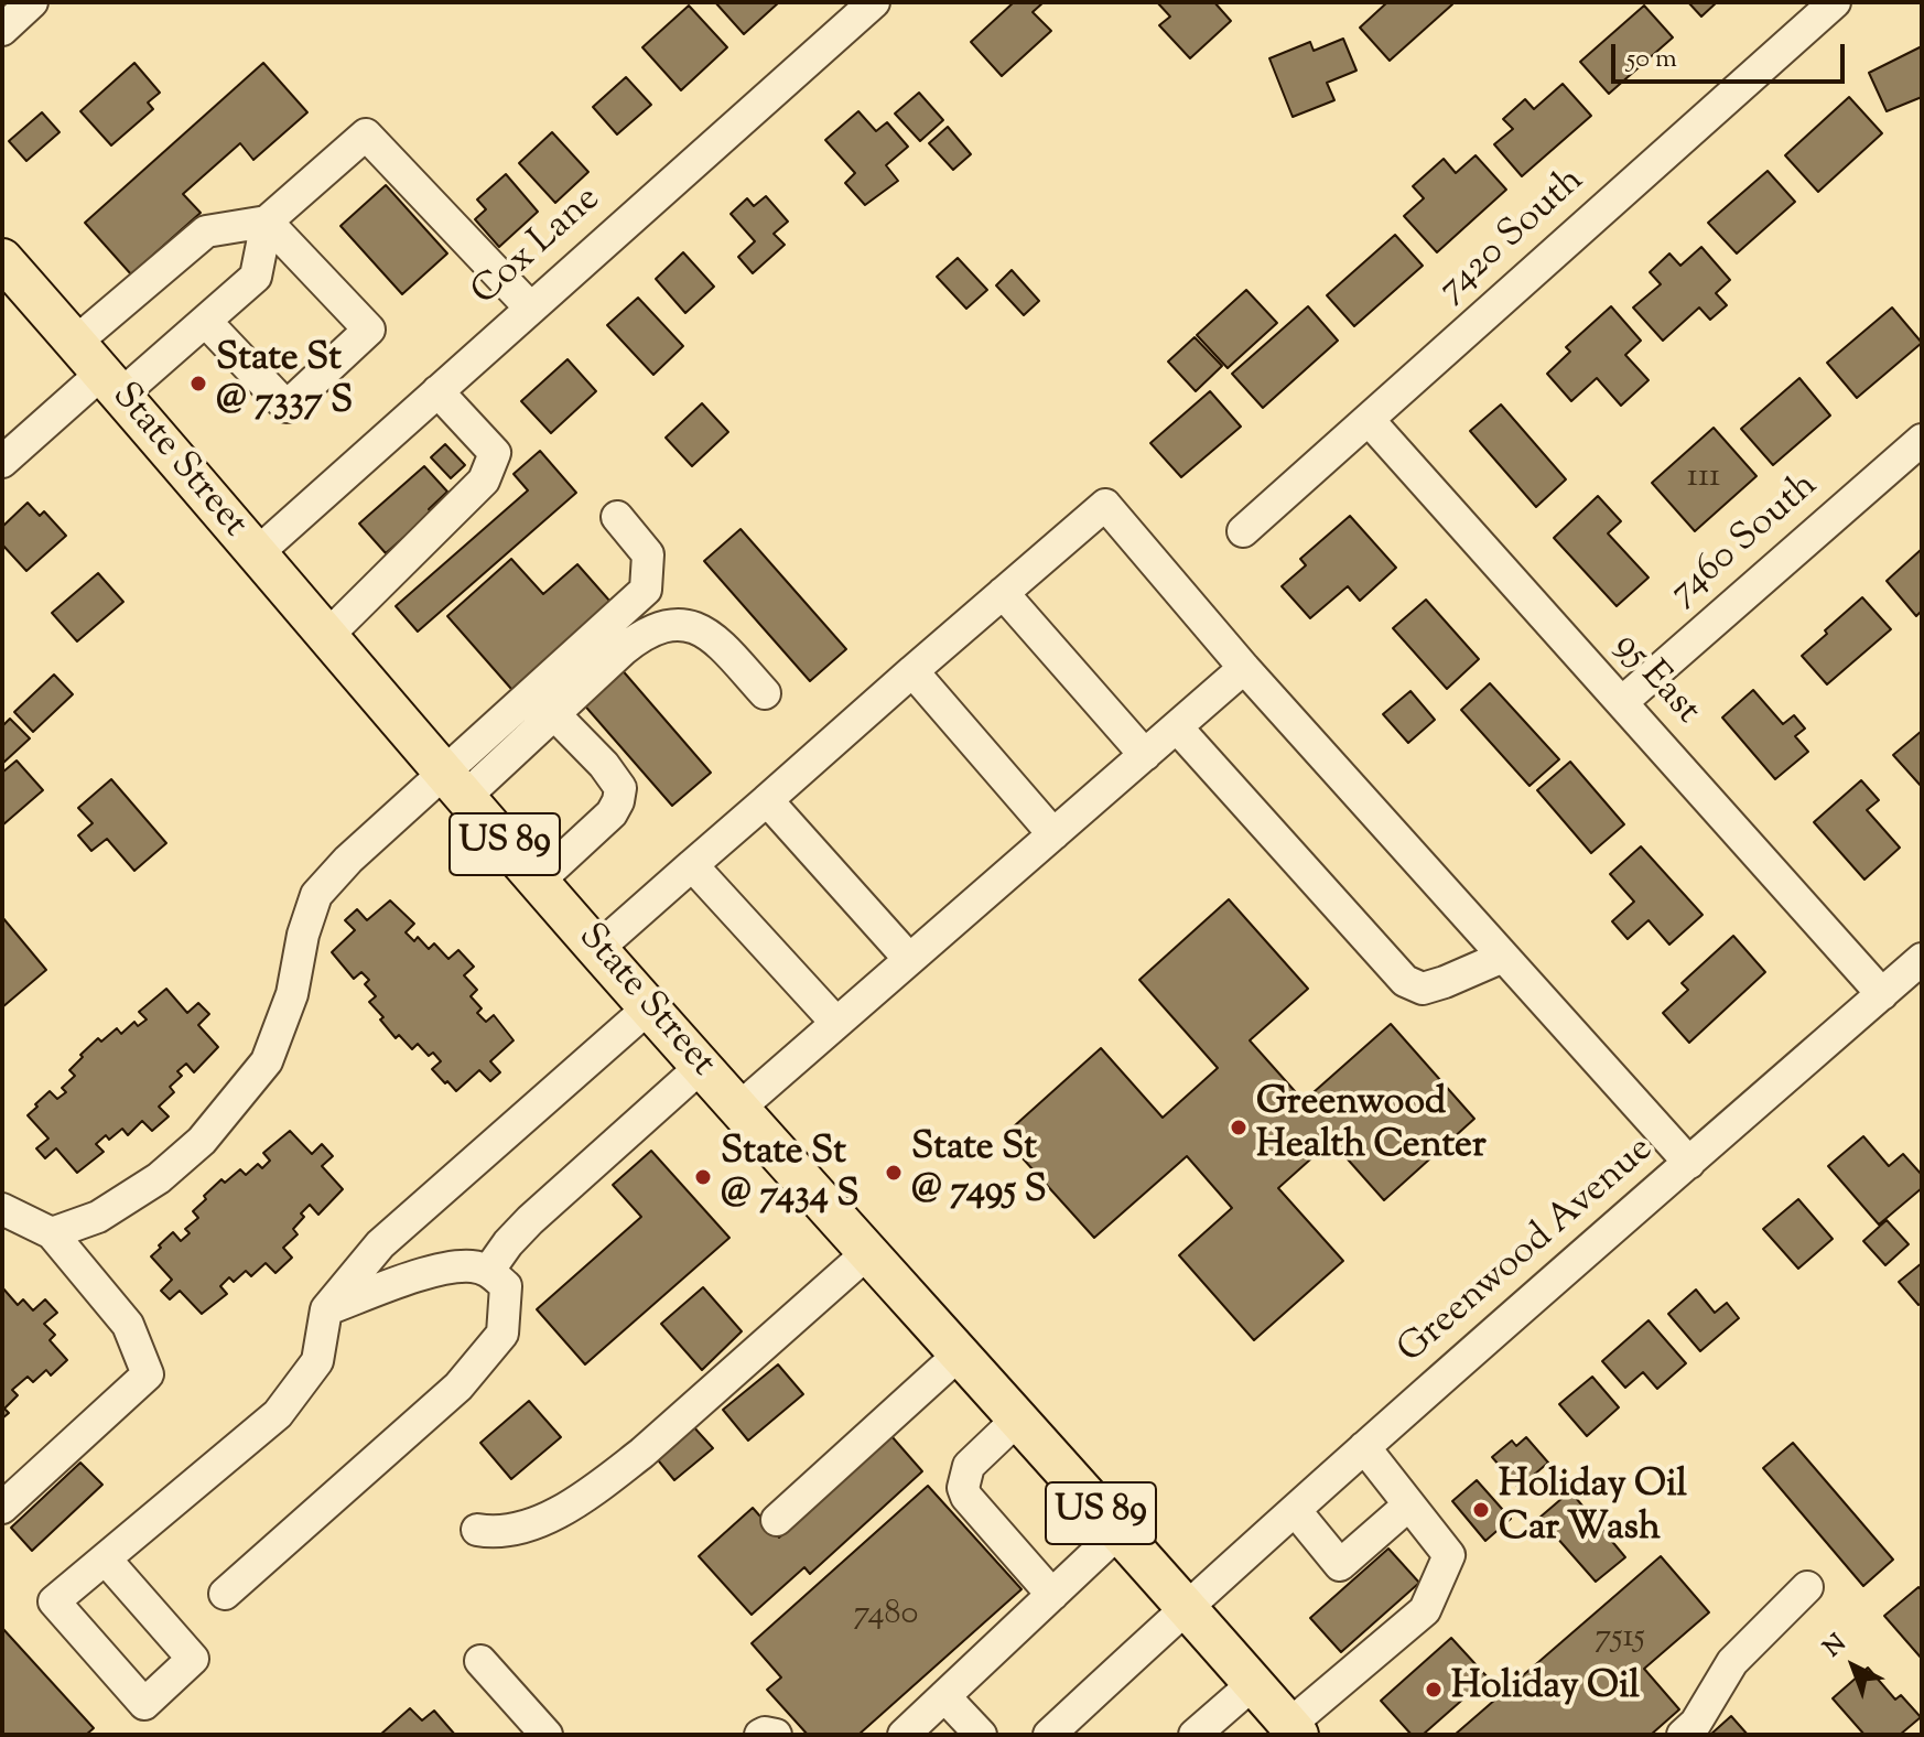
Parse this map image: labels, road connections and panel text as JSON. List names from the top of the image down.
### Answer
{
  "streets": {
    "main road": ["State Street", "US 89"],
    "street": [
      "7420 South",
      "Cox Lane",
      "7460 South",
      "95 East",
      "Greenwood Avenue"
    ]
  },
  "crossings": [
    ["7420 South", "95 East"],
    ["Cox Lane", "State Street"],
    ["State Street", "Greenwood Avenue"],
    ["7460 South", "95 East"],
    ["95 East", "Greenwood Avenue"]
  ],
  "places": [
    "State St @ 7337 S",
    "Greenwood Health Center",
    "State St @ 7495 S",
    "State St @ 7434 S",
    "Holiday Oil Car Wash",
    "Holiday Oil"
  ],
  "house_numbers": ["111", "7480", "7515"],
  "scale_bar": "50 m",
  "north": "top left"
}
